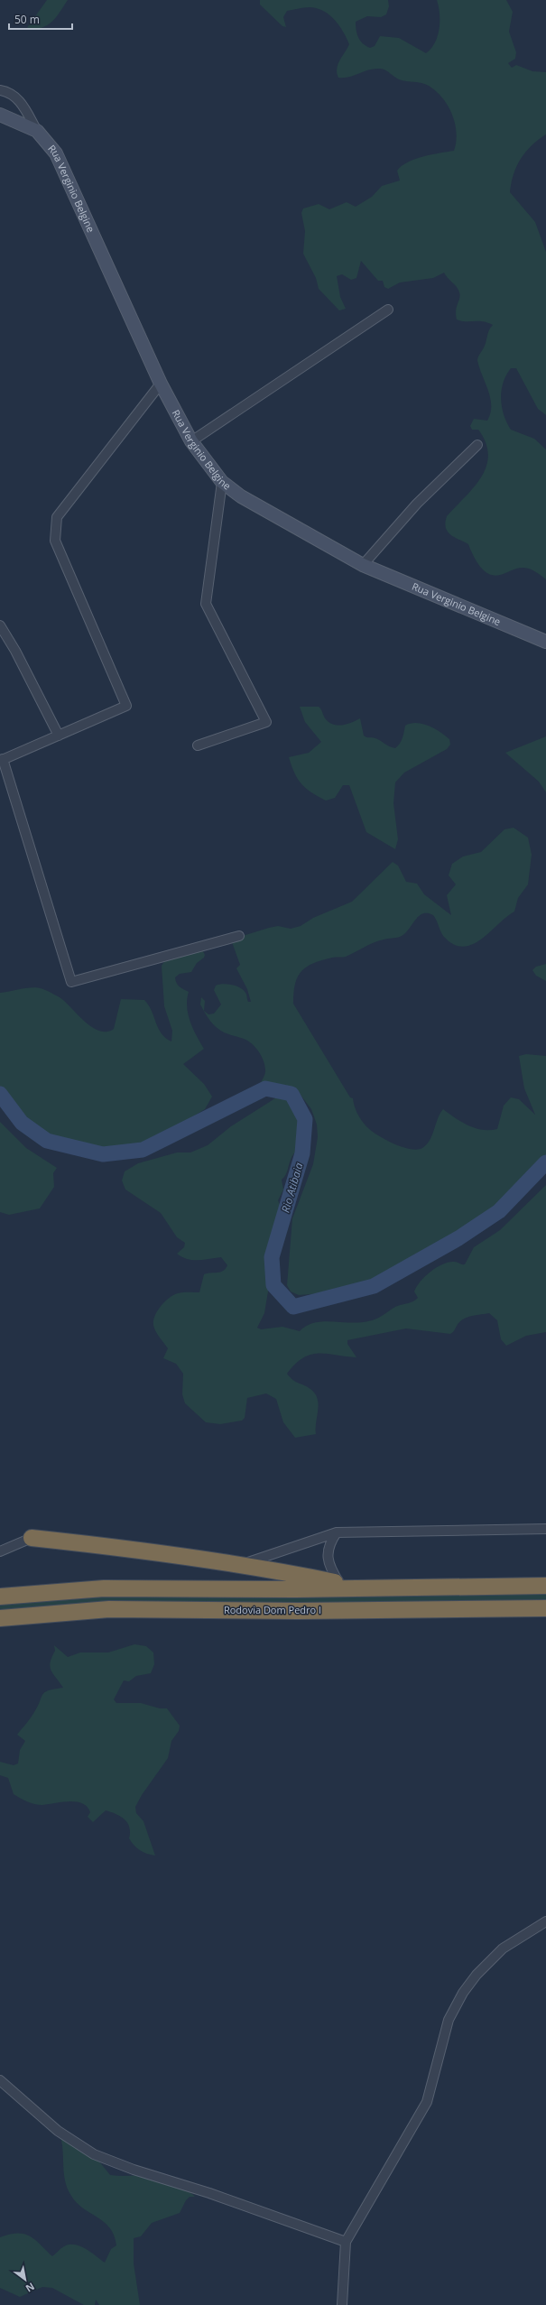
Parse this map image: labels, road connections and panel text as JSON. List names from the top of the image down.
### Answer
{
  "streets": {
    "highway": ["Rodovia Dom Pedro I"],
    "street": ["Rua Verginio Belgine"]
  },
  "water": ["Rio Atibaia"],
  "scale_bar": "50 m",
  "north": "bottom right"
}
